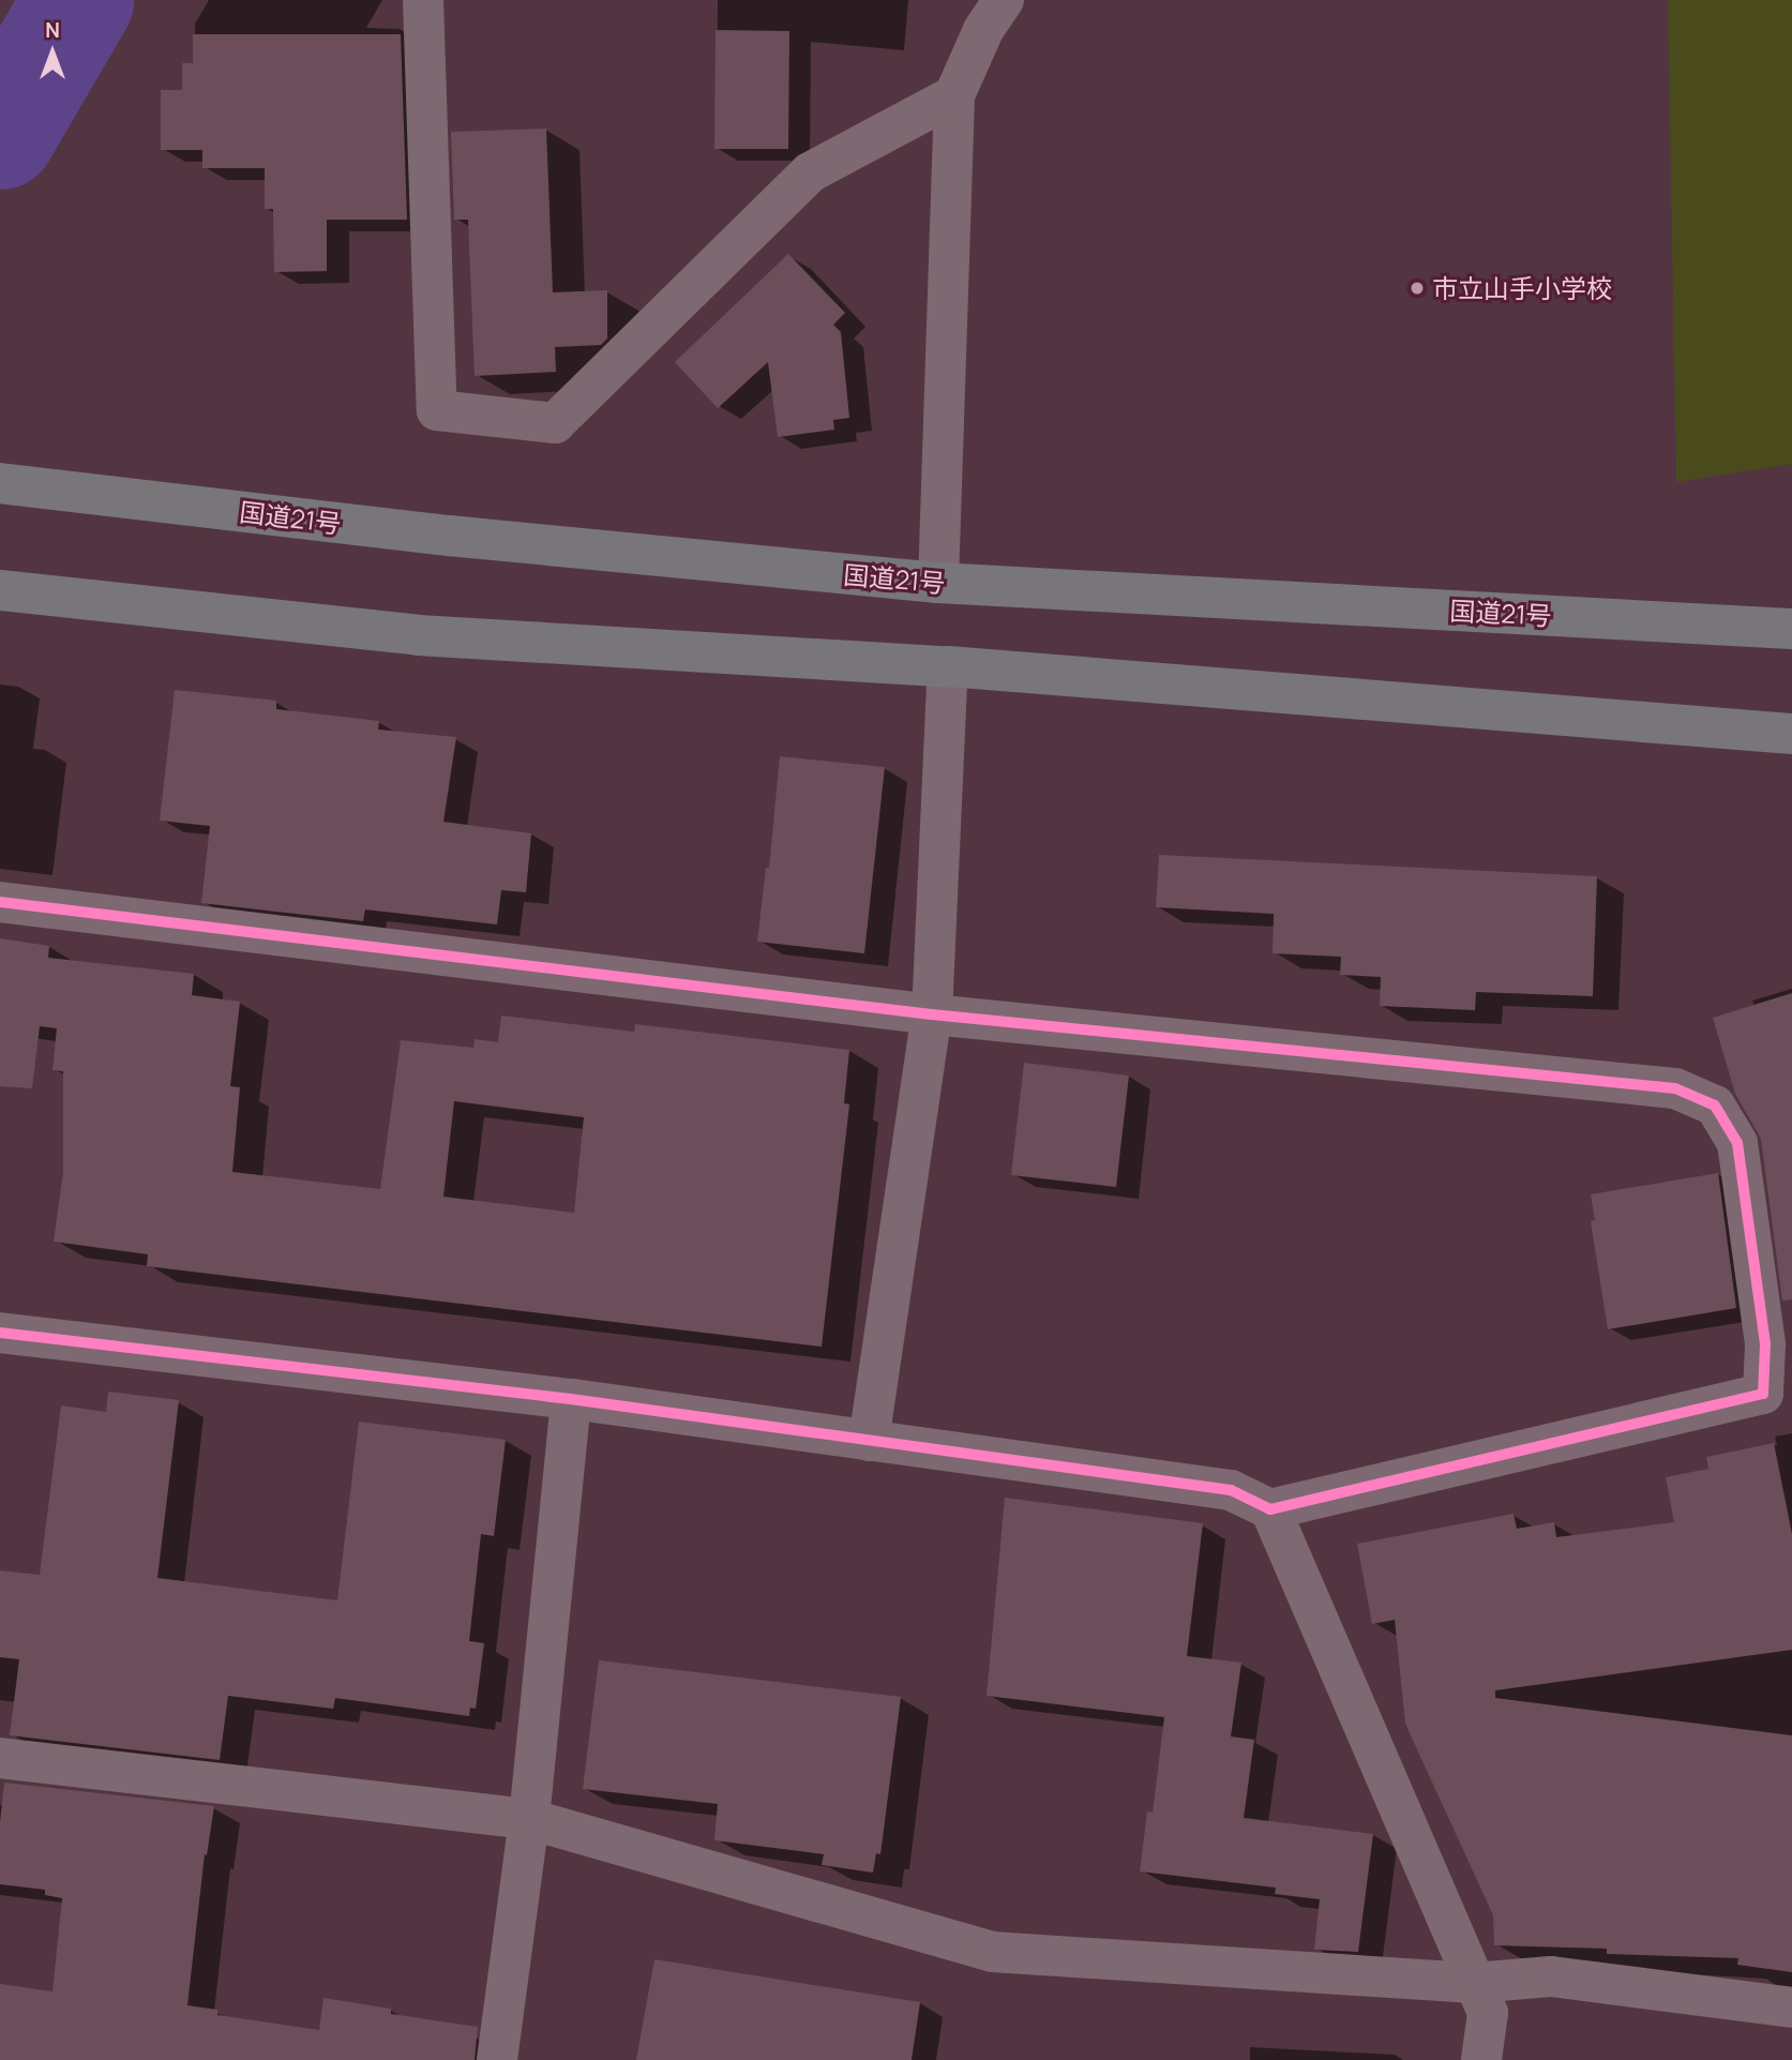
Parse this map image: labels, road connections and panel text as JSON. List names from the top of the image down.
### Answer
{
  "streets": {
    "highway": ["国道21号"]
  },
  "places": ["市立山手小学校"],
  "north": "top"
}
